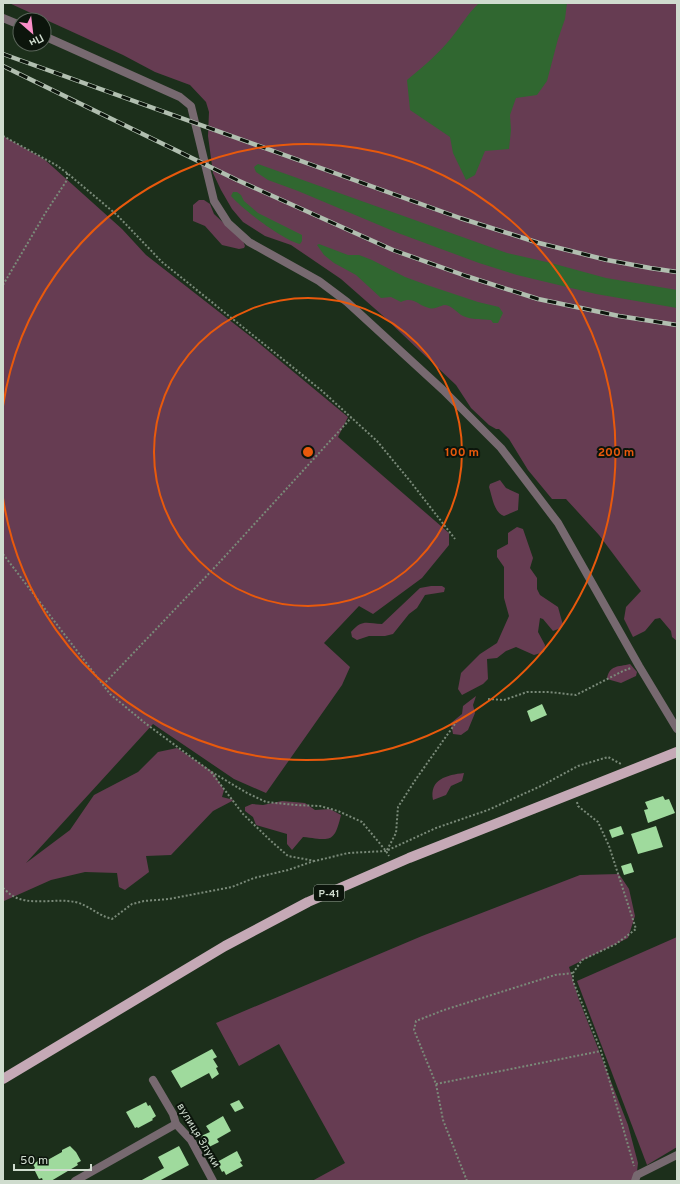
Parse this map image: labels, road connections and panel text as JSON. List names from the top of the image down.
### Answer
{
  "streets": {
    "main road": ["Р-41"],
    "street": ["вулиця Злуки"]
  },
  "scale_bar": "50 m",
  "north": "bottom right",
  "rings": ["100 m", "200 m"]
}
